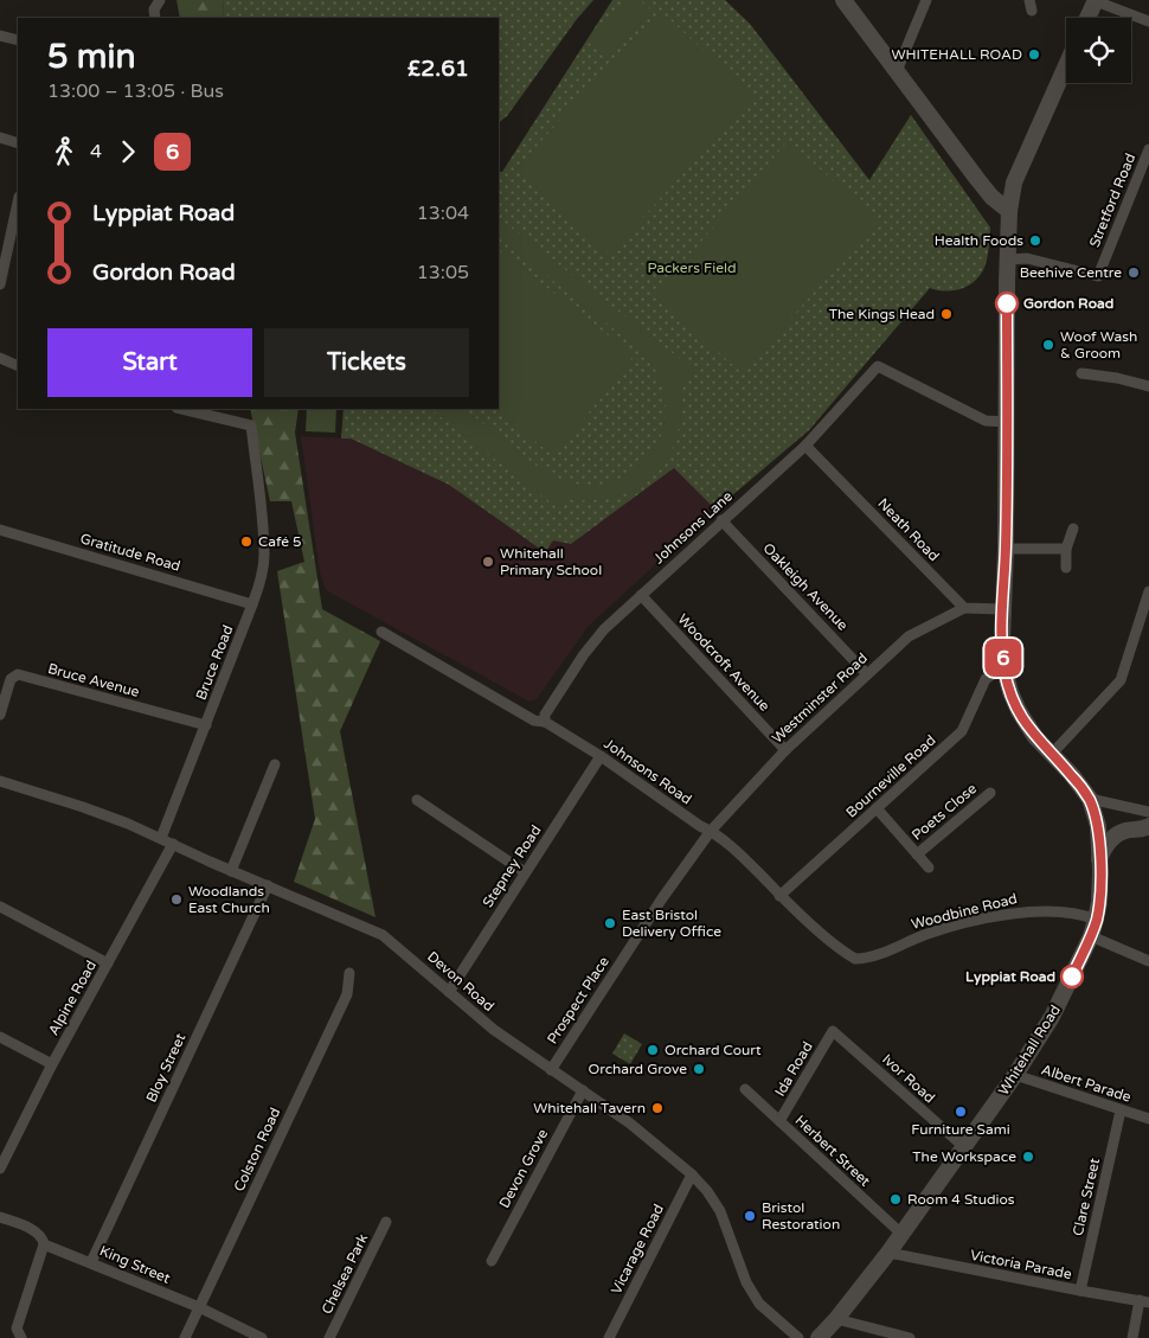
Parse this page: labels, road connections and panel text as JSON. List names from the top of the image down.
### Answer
{
  "streets": {
    "main road": ["Whitehall Road"],
    "street": [
      "Stretford Road",
      "Johnsons Lane",
      "Neath Road",
      "Gratitude Road",
      "Oakleigh Avenue",
      "Bruce Road",
      "Woodcroft Avenue",
      "Bruce Avenue",
      "Westminster Road",
      "Johnsons Road",
      "Bourneville Road",
      "Poets Close",
      "Stepney Road",
      "Woodbine Road",
      "Devon Road",
      "Alpine Road",
      "Prospect Place",
      "Bloy Street",
      "Ida Road",
      "Ivor Road",
      "Albert Parade",
      "Colston Road",
      "Herbert Street",
      "Devon Grove",
      "Clare Street",
      "Vicarage Road",
      "King Street",
      "Victoria Parade",
      "Chelsea Park"
    ]
  },
  "crossings": [
    ["Stretford Road", "Whitehall Road"],
    ["Johnsons Lane", "Neath Road"],
    ["Johnsons Lane", "Oakleigh Avenue"],
    ["Johnsons Lane", "Woodcroft Avenue"],
    ["Johnsons Lane", "Johnsons Road"],
    ["Johnsons Lane", "Whitehall Road"],
    ["Neath Road", "Westminster Road"],
    ["Gratitude Road", "Bruce Road"],
    ["Oakleigh Avenue", "Westminster Road"],
    ["Bruce Road", "Bruce Avenue"],
    ["Bruce Road", "Devon Road"],
    ["Woodcroft Avenue", "Westminster Road"],
    ["Westminster Road", "Johnsons Road"],
    ["Westminster Road", "Prospect Place"],
    ["Johnsons Road", "Bourneville Road"],
    ["Johnsons Road", "Stepney Road"],
    ["Johnsons Road", "Woodbine Road"],
    ["Johnsons Road", "Prospect Place"],
    ["Bourneville Road", "Poets Close"],
    ["Bourneville Road", "Whitehall Road"],
    ["Stepney Road", "Devon Road"],
    ["Woodbine Road", "Whitehall Road"],
    ["Devon Road", "Alpine Road"],
    ["Devon Road", "Prospect Place"],
    ["Devon Road", "Bloy Street"],
    ["Devon Road", "Devon Grove"],
    ["Devon Road", "Vicarage Road"],
    ["Whitehall Road", "Ivor Road"],
    ["Whitehall Road", "Albert Parade"],
    ["Whitehall Road", "Herbert Street"],
    ["Whitehall Road", "Victoria Parade"],
    ["Bloy Street", "King Street"],
    ["Ida Road", "Ivor Road"],
    ["Ida Road", "Herbert Street"],
    ["Albert Parade", "Clare Street"],
    ["Colston Road", "King Street"],
    ["Clare Street", "Victoria Parade"]
  ],
  "parks": ["Packers Field"],
  "places": [
    "WHITEHALL ROAD",
    "Health Foods",
    "Beehive Centre",
    "Gordon Road",
    "The Kings Head",
    "Woof Wash & Groom",
    "Café 5",
    "Whitehall Primary School",
    "Woodlands East Church",
    "East Bristol Delivery Office",
    "Lyppiat Road",
    "Orchard Court",
    "Orchard Grove",
    "Whitehall Tavern",
    "Furniture Sami",
    "The Workspace",
    "Room 4 Studios",
    "Bristol Restoration"
  ],
  "lines": ["bus line 6"],
  "page": {
    "on_map": "6",
    "heading": ["5 min", "13:00 – 13:05 · Bus", "£2.61"],
    "legs": ["4", "6"],
    "list": [
      {
        "name": "Lyppiat Road",
        "value": "13:04"
      },
      {
        "name": "Gordon Road",
        "value": "13:05"
      }
    ],
    "buttons": ["Start", "Tickets"]
  }
}
